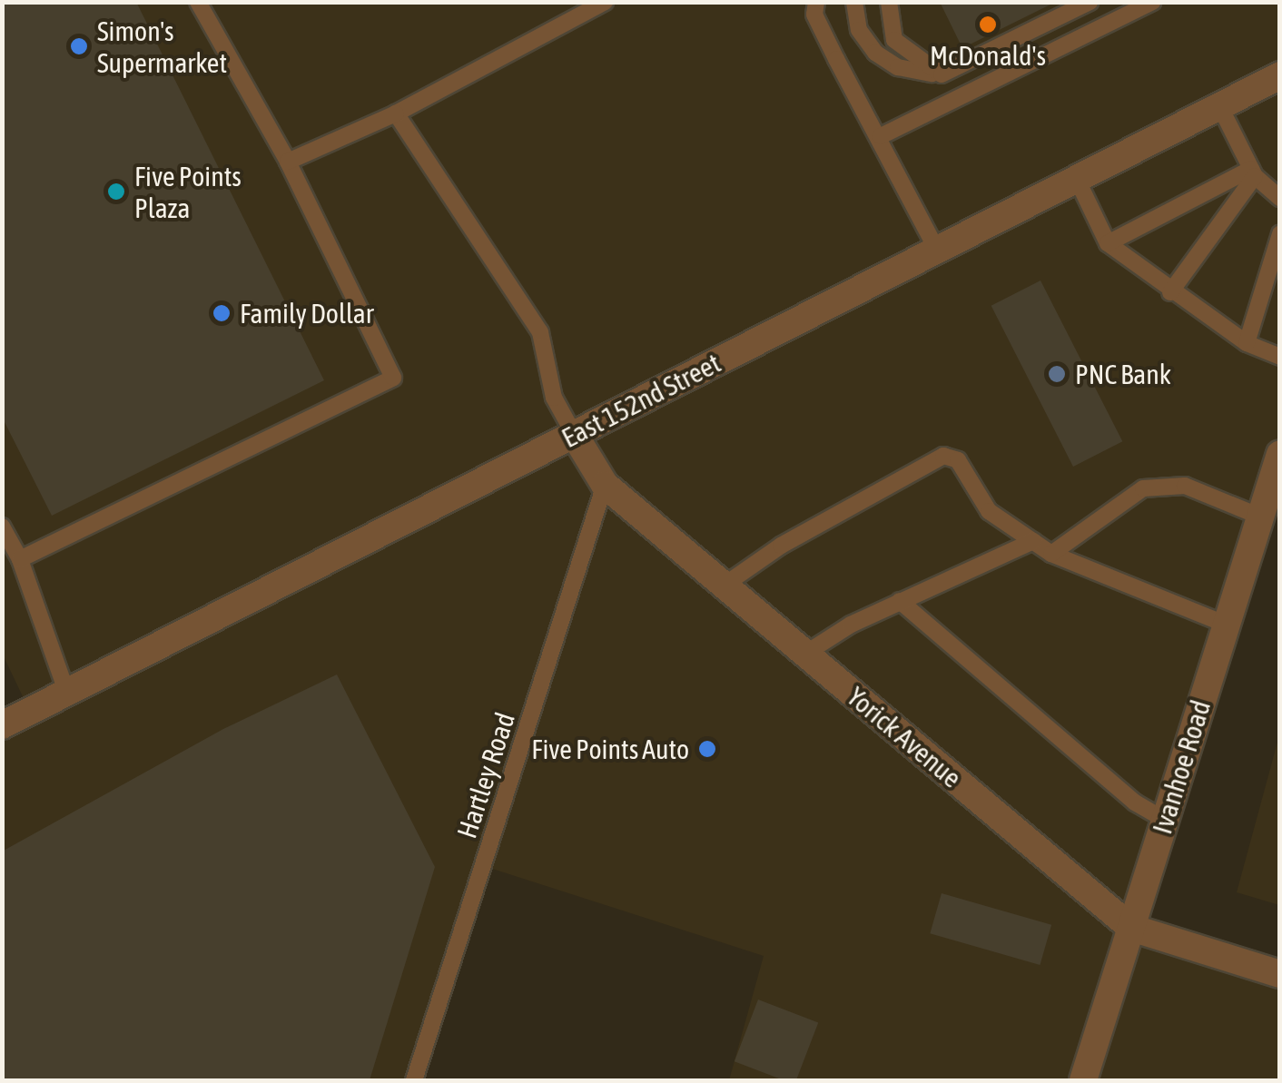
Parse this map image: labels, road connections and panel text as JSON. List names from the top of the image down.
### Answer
{
  "streets": {
    "street": ["East 152nd Street", "Yorick Avenue", "Ivanhoe Road"],
    "lane": ["Hartley Road"]
  },
  "crossings": [
    ["East 152nd Street", "Yorick Avenue"],
    ["Yorick Avenue", "Ivanhoe Road"],
    ["Yorick Avenue", "Hartley Road"]
  ],
  "places": [
    "McDonald's",
    "Simon's Supermarket",
    "Five Points Plaza",
    "Family Dollar",
    "PNC Bank",
    "Five Points Auto"
  ]
}
